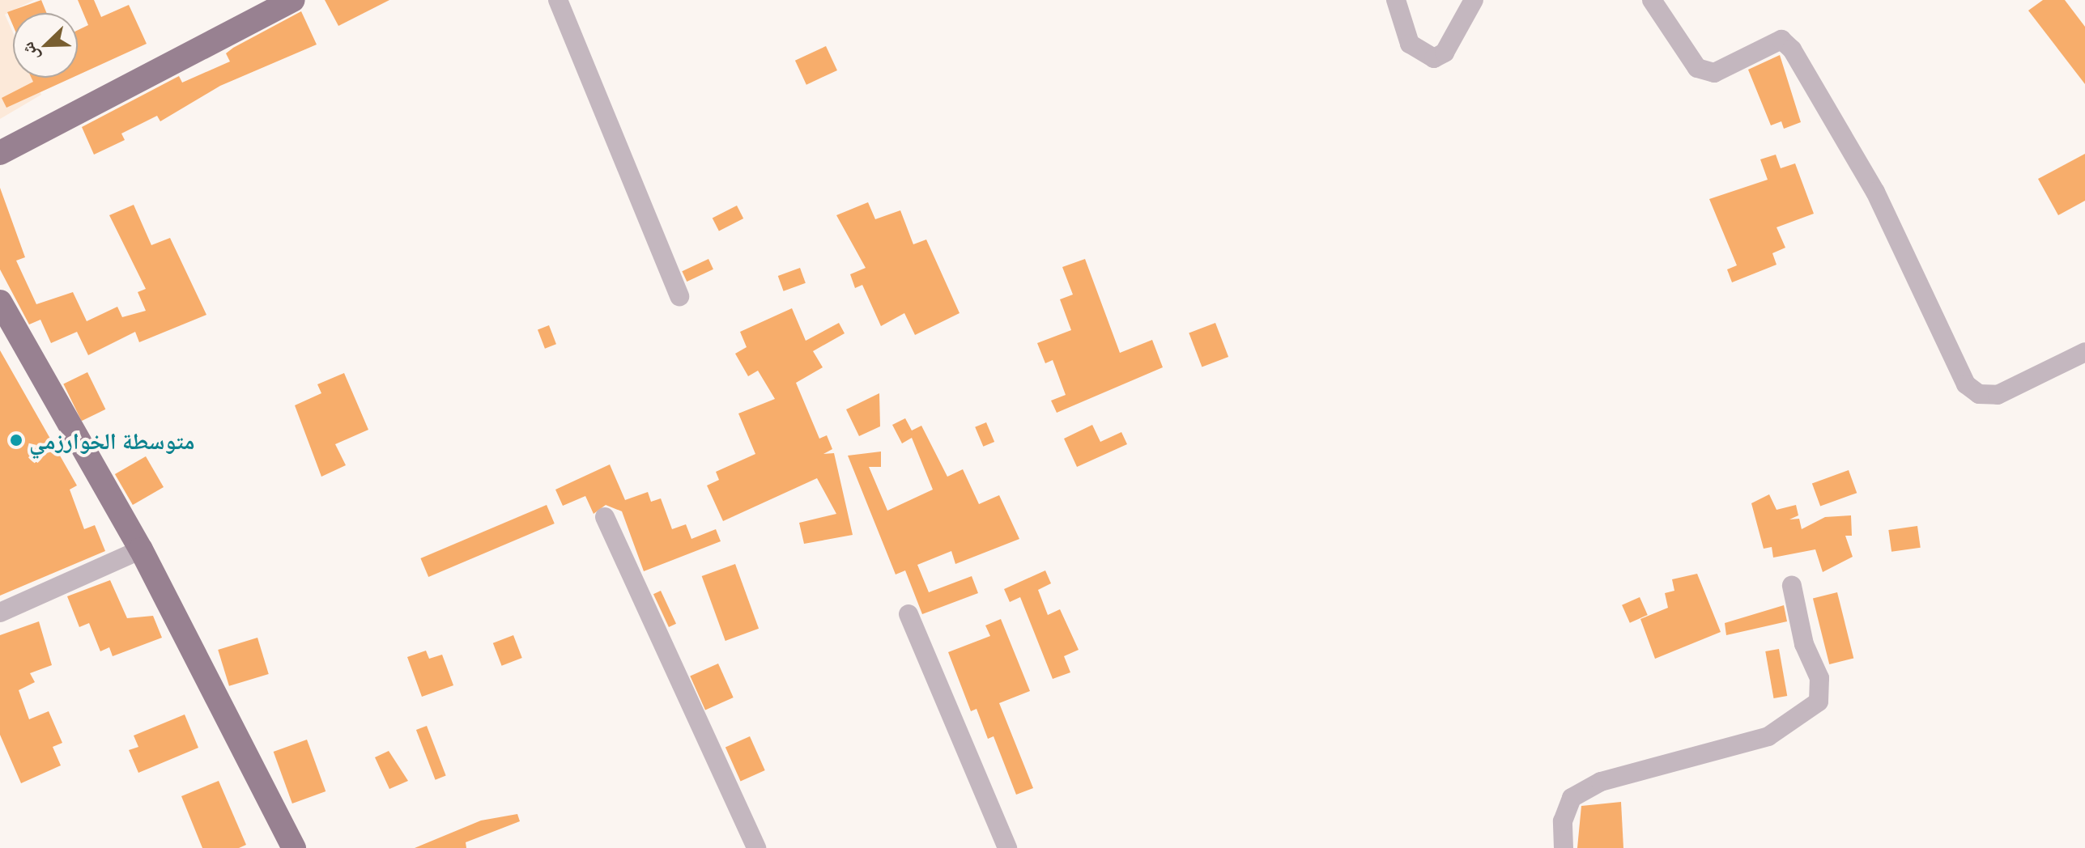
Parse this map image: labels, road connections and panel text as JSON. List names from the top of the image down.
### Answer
{
  "places": ["متوسطة الخوارزمي"],
  "north": "bottom left"
}
